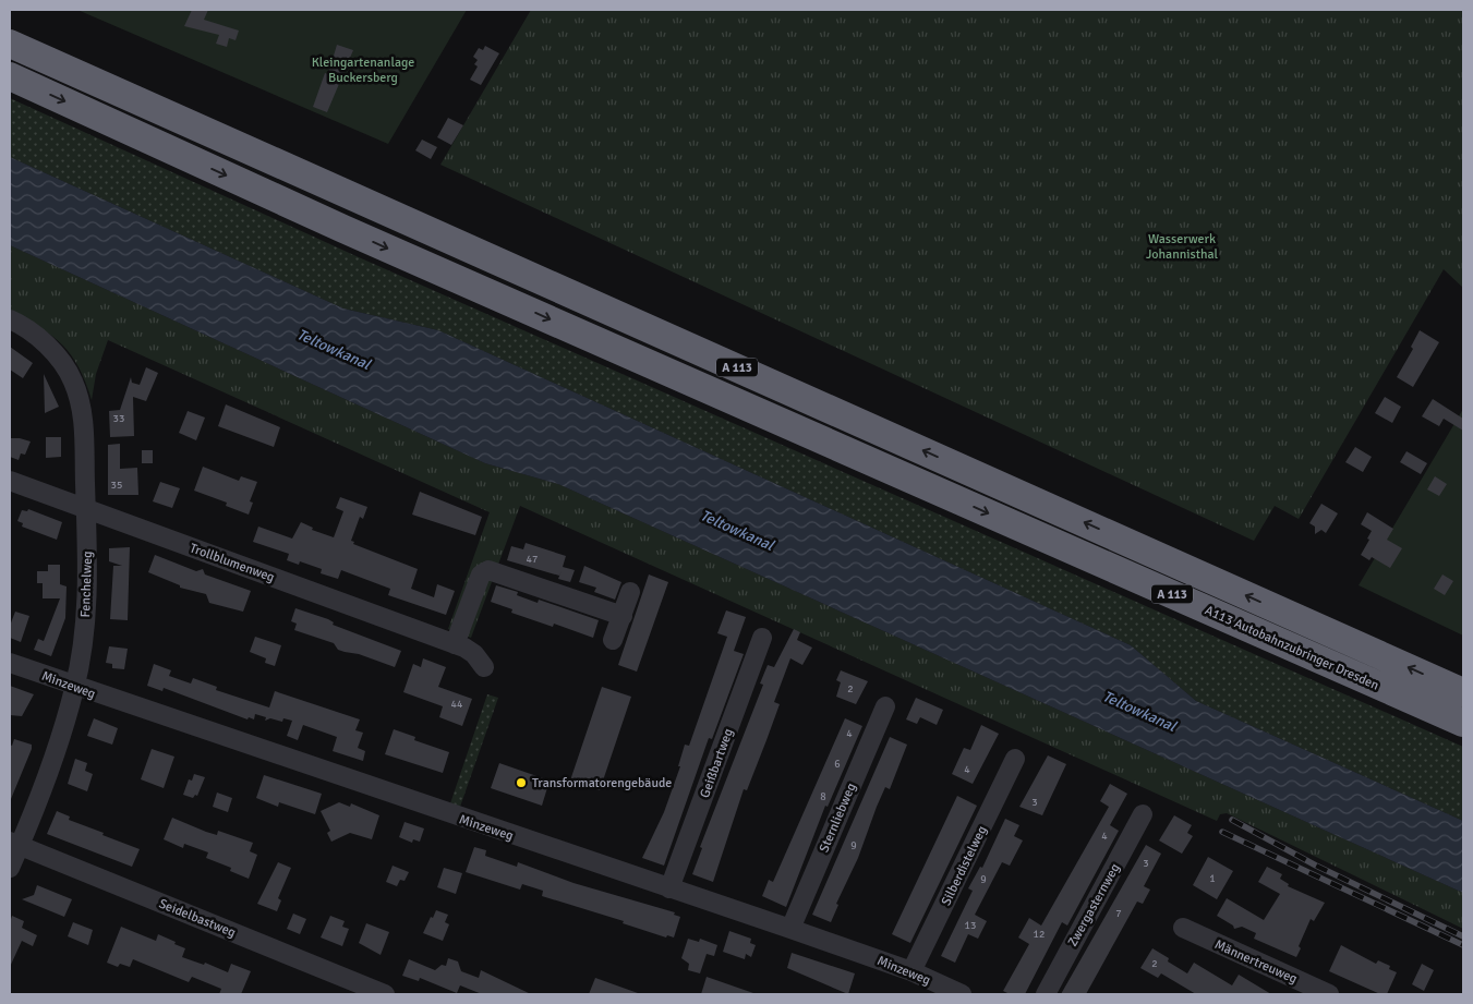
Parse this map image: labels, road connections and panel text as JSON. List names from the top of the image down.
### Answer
{
  "streets": {
    "highway": ["A 113", "A113 Autobahnzubringer Dresden"],
    "street": [
      "Trollblumenweg",
      "Fenchelweg",
      "Minzeweg",
      "Geißbartweg",
      "Sternliebweg",
      "Silberdistelweg",
      "Zwergasternweg",
      "Seidelbastweg",
      "Männertreuweg"
    ]
  },
  "crossings": [
    ["Trollblumenweg", "Fenchelweg"],
    ["Fenchelweg", "Minzeweg"],
    ["Fenchelweg", "Seidelbastweg"],
    ["Minzeweg", "Geißbartweg"],
    ["Minzeweg", "Sternliebweg"],
    ["Minzeweg", "Silberdistelweg"]
  ],
  "water": ["Teltowkanal"],
  "parks": ["Kleingartenanlage Buckersberg", "Wasserwerk Johannisthal"],
  "places": ["Transformatorengebäude"],
  "house_numbers": [
    "33",
    "35",
    "47",
    "2",
    "44",
    "4",
    "6",
    "4",
    "8",
    "3",
    "4",
    "9",
    "3",
    "1",
    "9",
    "7",
    "13",
    "12",
    "2"
  ]
}
